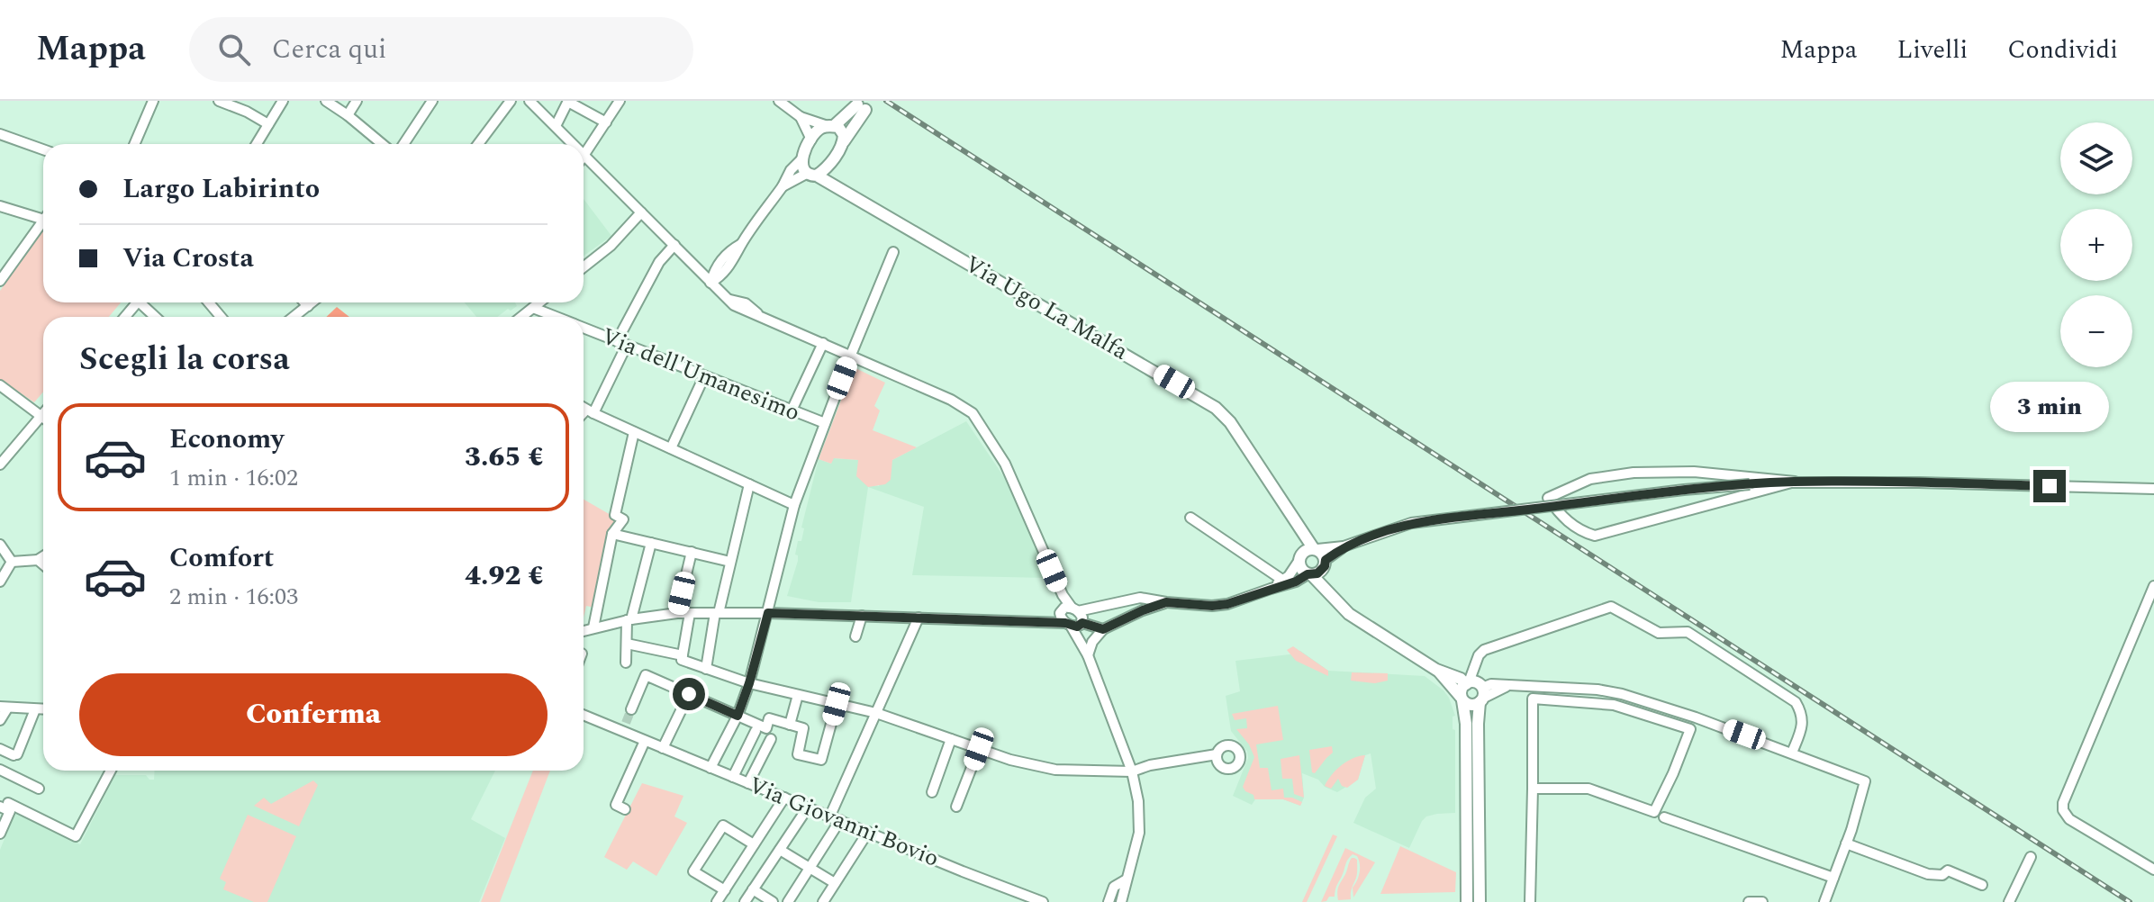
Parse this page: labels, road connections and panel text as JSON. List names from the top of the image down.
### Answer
{
  "streets": {
    "main road": ["Via Ugo La Malfa"],
    "street": ["Via dell'Umanesimo", "Via Giovanni Bovio"]
  },
  "page": {
    "header": "Mappa",
    "search": "Cerca qui",
    "nav": ["Mappa", "Livelli", "Condividi"],
    "map_buttons": ["+", "−"],
    "banner": ["Largo Labirinto", "Via Crosta"],
    "heading": "Scegli la corsa",
    "bubble": "3 min",
    "list": [
      {
        "name": "Economy",
        "note": "1 min · 16:02",
        "value": "3.65 €"
      },
      {
        "name": "Comfort",
        "note": "2 min · 16:03",
        "value": "4.92 €"
      }
    ],
    "buttons": "Conferma"
  }
}
